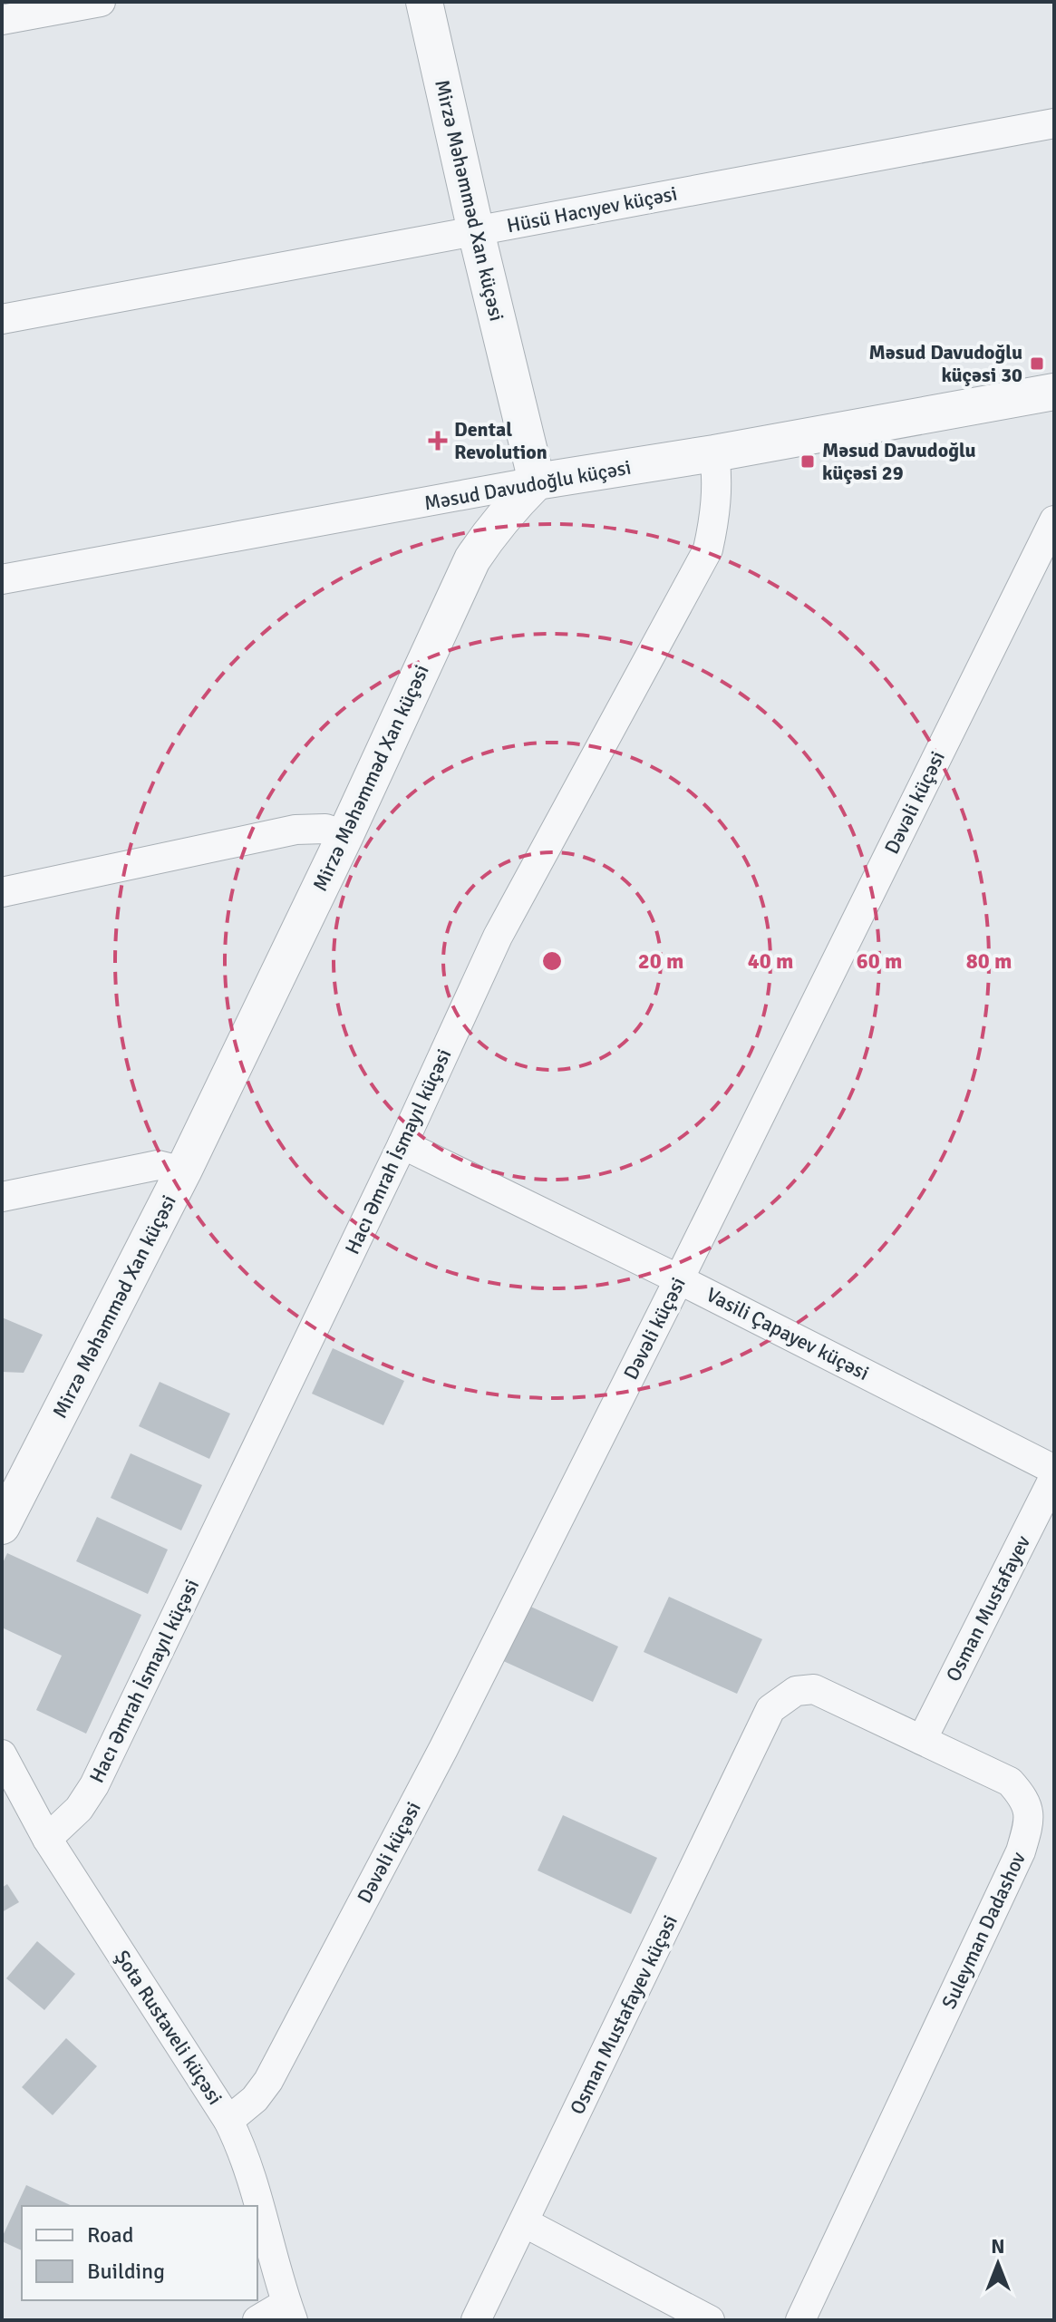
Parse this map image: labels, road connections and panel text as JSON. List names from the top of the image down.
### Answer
{
  "streets": {
    "street": [
      "Mirzə Məhəmməd Xan küçəsi",
      "Hüsü Hacıyev küçəsi",
      "Məsud Davudoğlu küçəsi",
      "Dəvəli küçəsi",
      "Hacı Əmrah İsmayıl küçəsi",
      "Vasili Çapayev küçəsi",
      "Osman Mustafayev",
      "Suleyman Dadashov",
      "Osman Mustafayev küçəsi",
      "Şota Rustaveli küçəsi"
    ]
  },
  "crossings": [
    ["Mirzə Məhəmməd Xan küçəsi", "Hüsü Hacıyev küçəsi"],
    ["Mirzə Məhəmməd Xan küçəsi", "Məsud Davudoğlu küçəsi"],
    ["Məsud Davudoğlu küçəsi", "Hacı Əmrah İsmayıl küçəsi"],
    ["Dəvəli küçəsi", "Vasili Çapayev küçəsi"],
    ["Dəvəli küçəsi", "Şota Rustaveli küçəsi"],
    ["Hacı Əmrah İsmayıl küçəsi", "Vasili Çapayev küçəsi"],
    ["Hacı Əmrah İsmayıl küçəsi", "Şota Rustaveli küçəsi"],
    ["Osman Mustafayev", "Suleyman Dadashov"],
    ["Suleyman Dadashov", "Osman Mustafayev küçəsi"]
  ],
  "places": {
    "transit": ["Məsud Davudoğlu küçəsi 30", "Məsud Davudoğlu küçəsi 29"],
    "health": ["Dental Revolution"]
  },
  "legend": ["Road", "Building"],
  "north": "top",
  "rings": [
    "20 m",
    "40 m",
    "60 m",
    "80 m"
  ]
}
